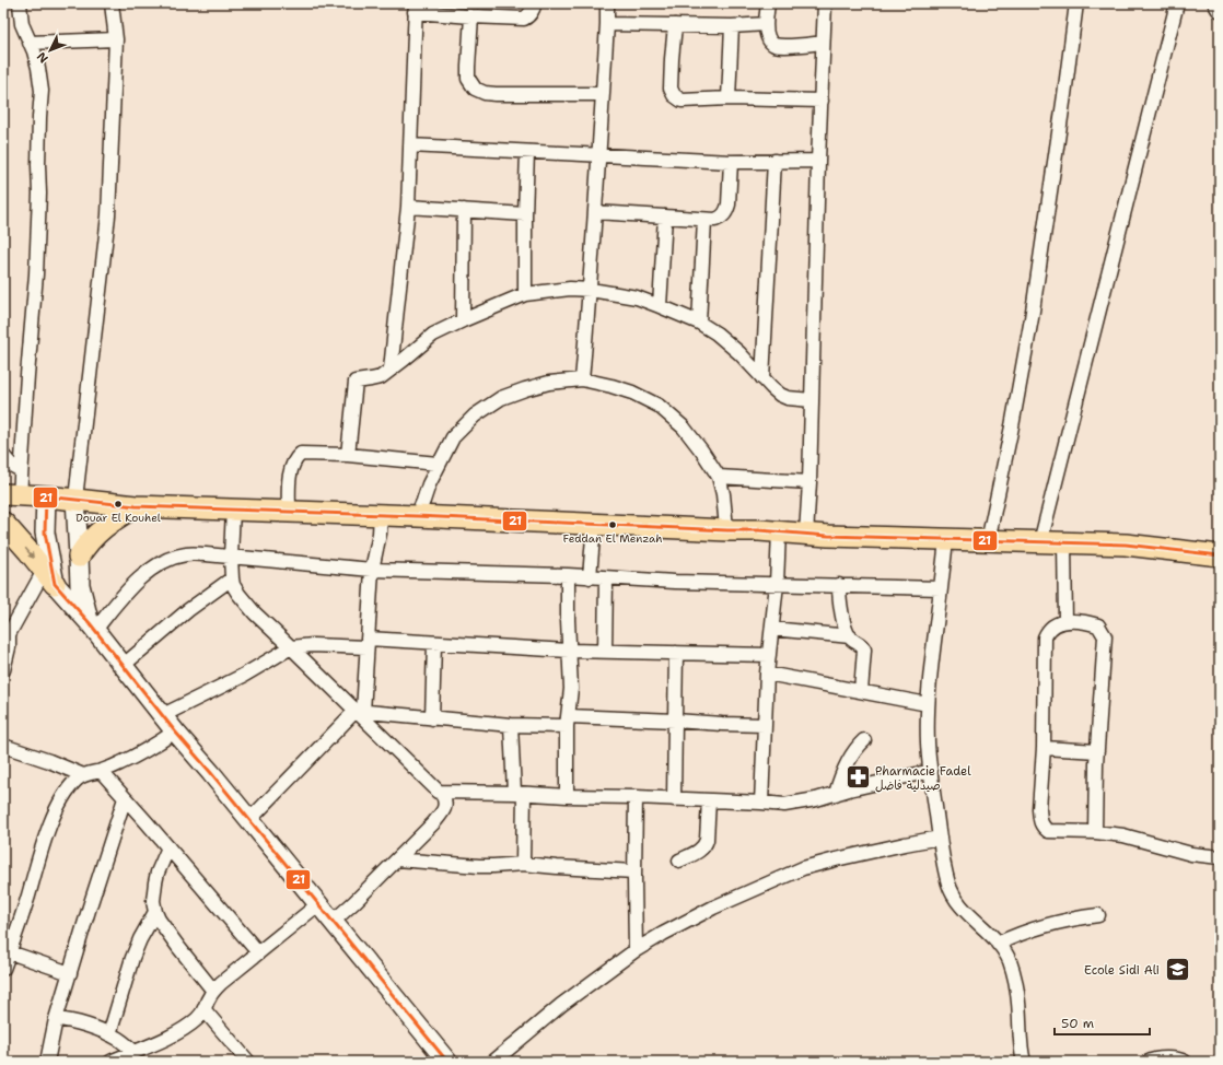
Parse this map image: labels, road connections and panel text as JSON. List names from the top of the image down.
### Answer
{
  "places": {
    "other": ["Douar El Kouhel", "Feddan El Menzah"],
    "pharmacy": ["Pharmacie Fadel صيدلية فاضل"],
    "school or university": ["Ecole Sidi Ali"]
  },
  "lines": ["transit line 21"],
  "scale_bar": "50 m",
  "north": "bottom left"
}
